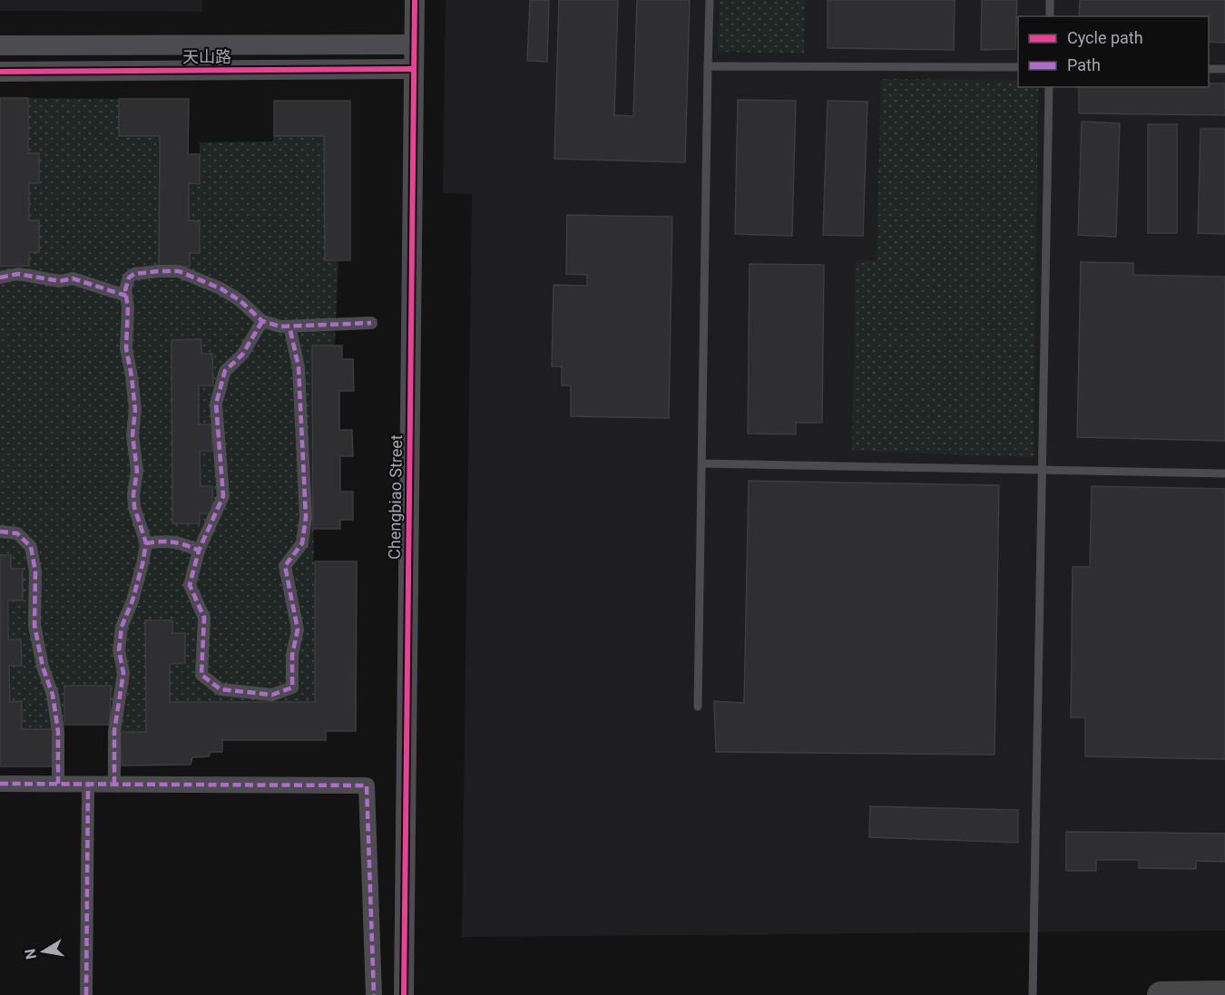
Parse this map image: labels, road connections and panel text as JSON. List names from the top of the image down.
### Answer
{
  "streets": {
    "street": ["天山路", "Chengbiao Street"]
  },
  "crossings": [
    ["天山路", "Chengbiao Street"]
  ],
  "legend": ["Cycle path", "Path"],
  "north": "left"
}
